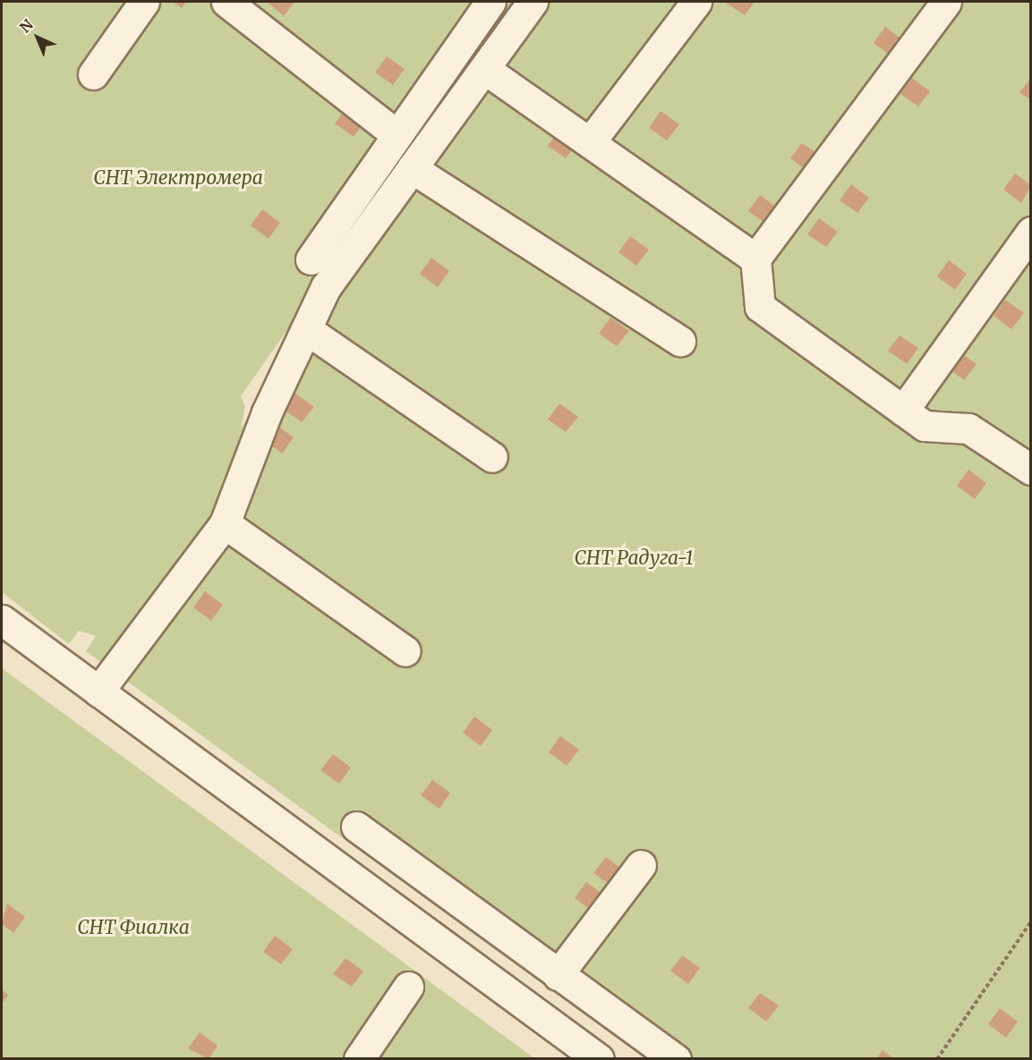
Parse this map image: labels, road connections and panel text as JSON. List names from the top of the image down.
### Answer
{
  "parks": ["СНТ Электромера", "СНТ Радуга-1", "СНТ Фиалка"],
  "north": "top left"
}
